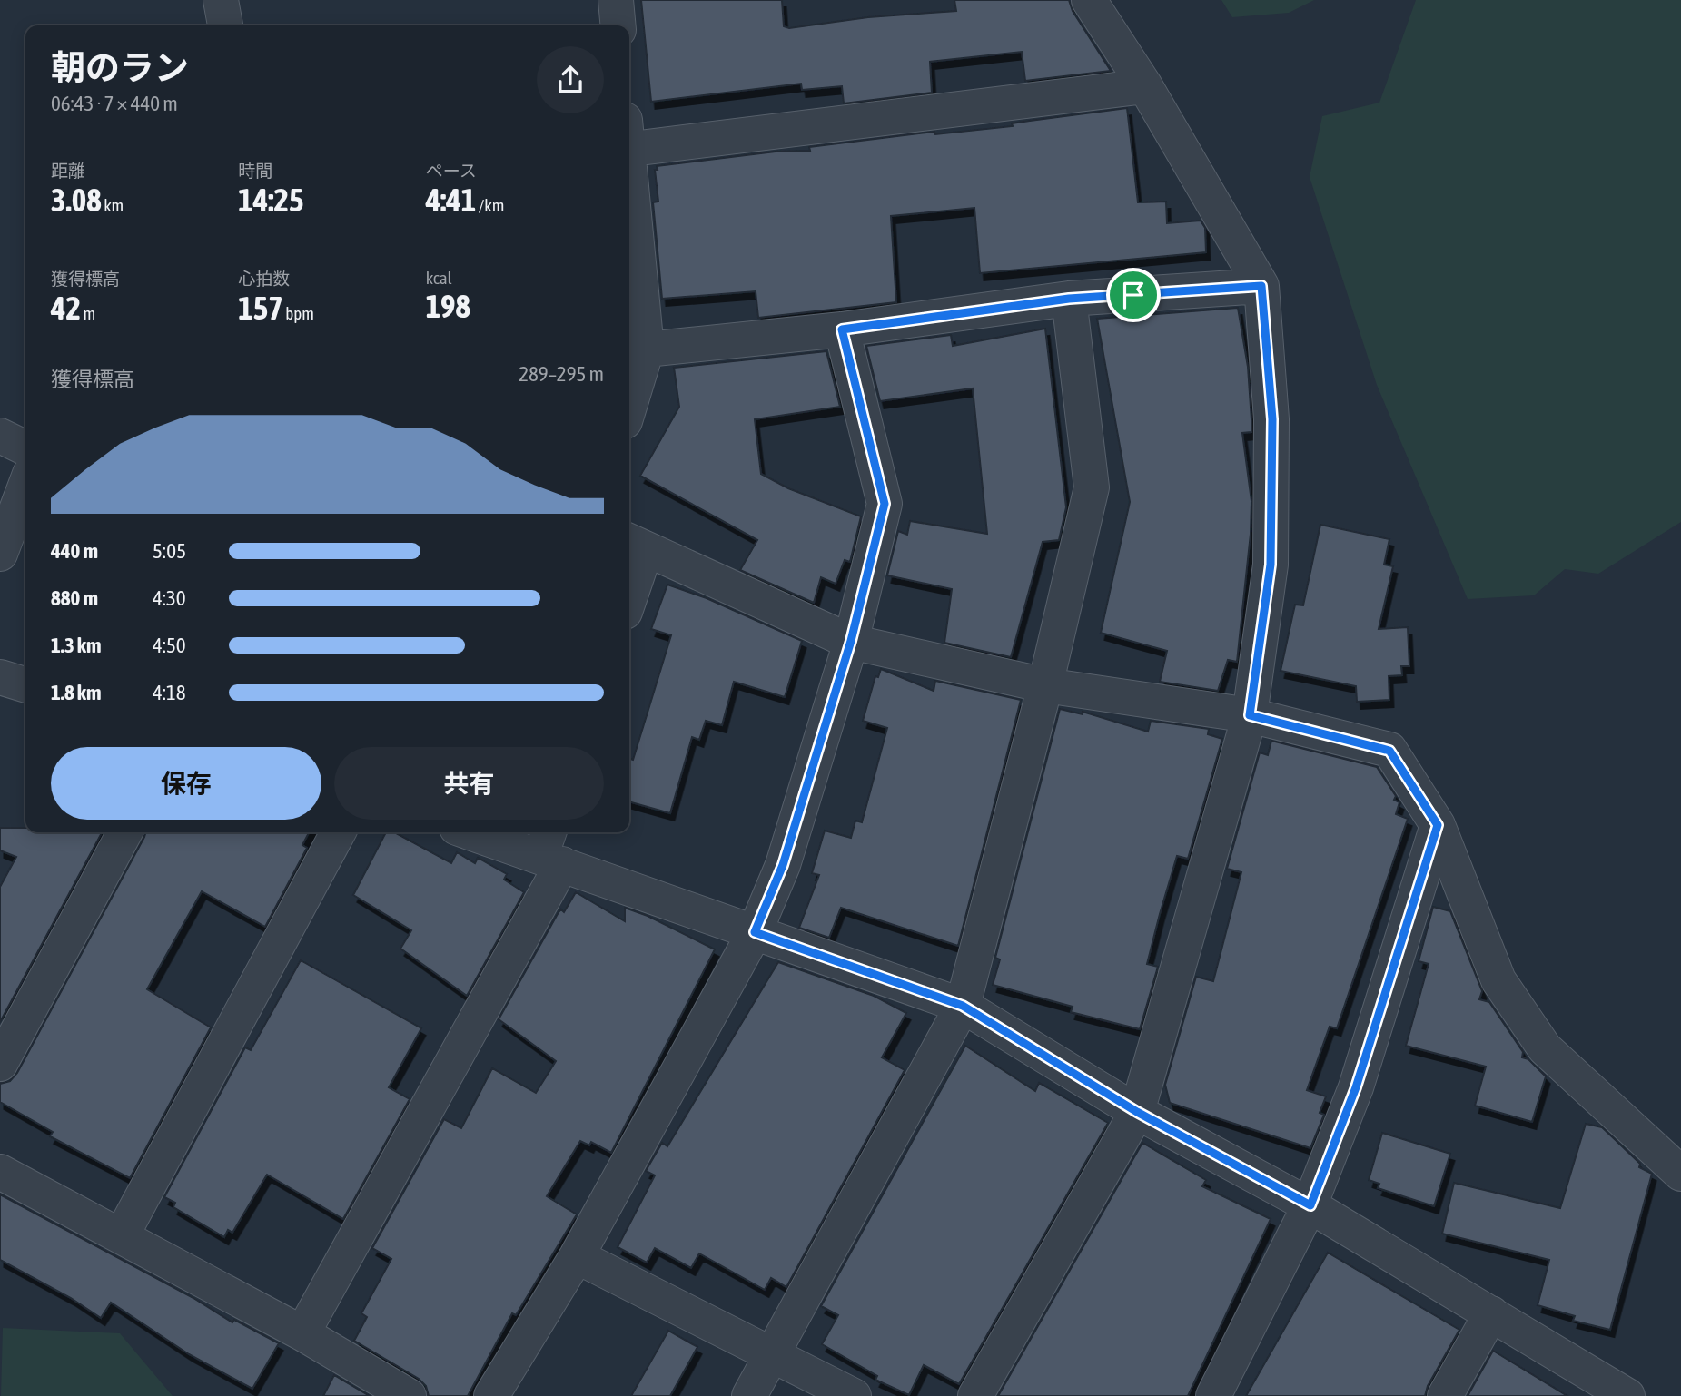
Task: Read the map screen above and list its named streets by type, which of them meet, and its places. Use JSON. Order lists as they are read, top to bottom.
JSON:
{
  "page": {
    "heading": ["朝のラン", "06:43 · 7 × 440 m"],
    "stats": [
      ["距離", "3.08 km"],
      ["時間", "14:25"],
      ["ペース", "4:41 /km"],
      ["獲得標高", "42 m"],
      ["心拍数", "157 bpm"],
      ["kcal", "198"]
    ],
    "chart": ["獲得標高", "289–295 m"],
    "list": [
      {
        "name": "440 m",
        "note": "5:05"
      },
      {
        "name": "880 m",
        "note": "4:30"
      },
      {
        "name": "1.3 km",
        "note": "4:50"
      },
      {
        "name": "1.8 km",
        "note": "4:18"
      }
    ],
    "buttons": ["保存", "共有"]
  }
}
